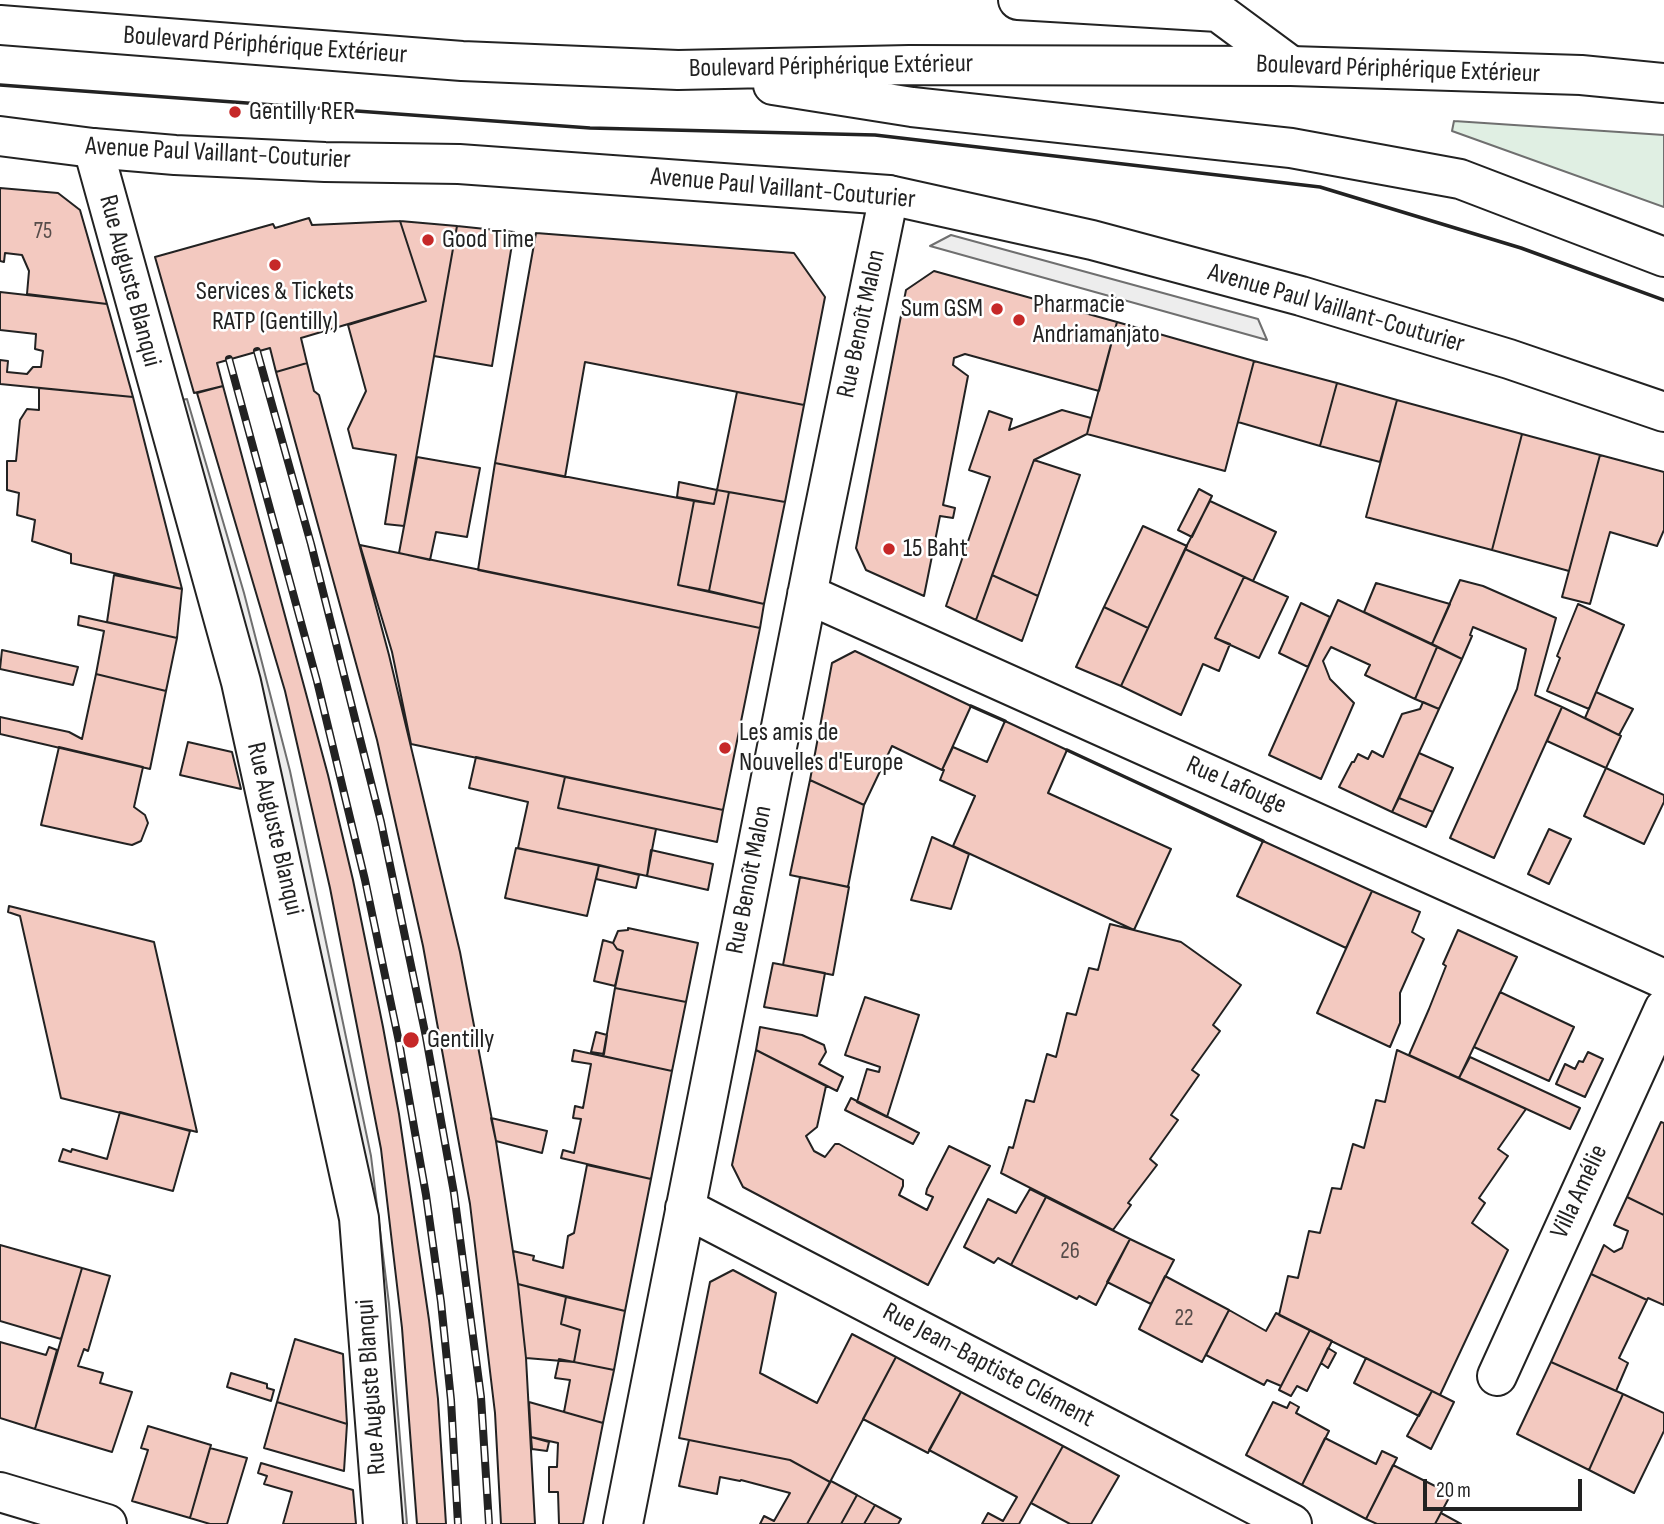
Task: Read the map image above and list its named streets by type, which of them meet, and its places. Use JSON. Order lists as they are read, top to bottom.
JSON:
{
  "streets": {
    "main road": [
      "Boulevard Périphérique Extérieur",
      "Avenue Paul Vaillant-Couturier",
      "Rue Auguste Blanqui",
      "Rue Benoît Malon",
      "Rue Lafouge",
      "Villa Amélie",
      "Rue Jean-Baptiste Clément"
    ]
  },
  "crossings": [
    ["Avenue Paul Vaillant-Couturier", "Rue Auguste Blanqui"],
    ["Avenue Paul Vaillant-Couturier", "Rue Benoît Malon"],
    ["Rue Benoît Malon", "Rue Lafouge"],
    ["Rue Benoît Malon", "Rue Jean-Baptiste Clément"]
  ],
  "places": [
    "Gentilly RER",
    "Good Time",
    "Services & Tickets RATP (Gentilly)",
    "Sum GSM",
    "Pharmacie Andriamanjato",
    "15 Baht",
    "Les amis de Nouvelles d'Europe",
    "Gentilly"
  ],
  "house_numbers": ["75", "26", "22"],
  "scale_bar": "20 m"
}
